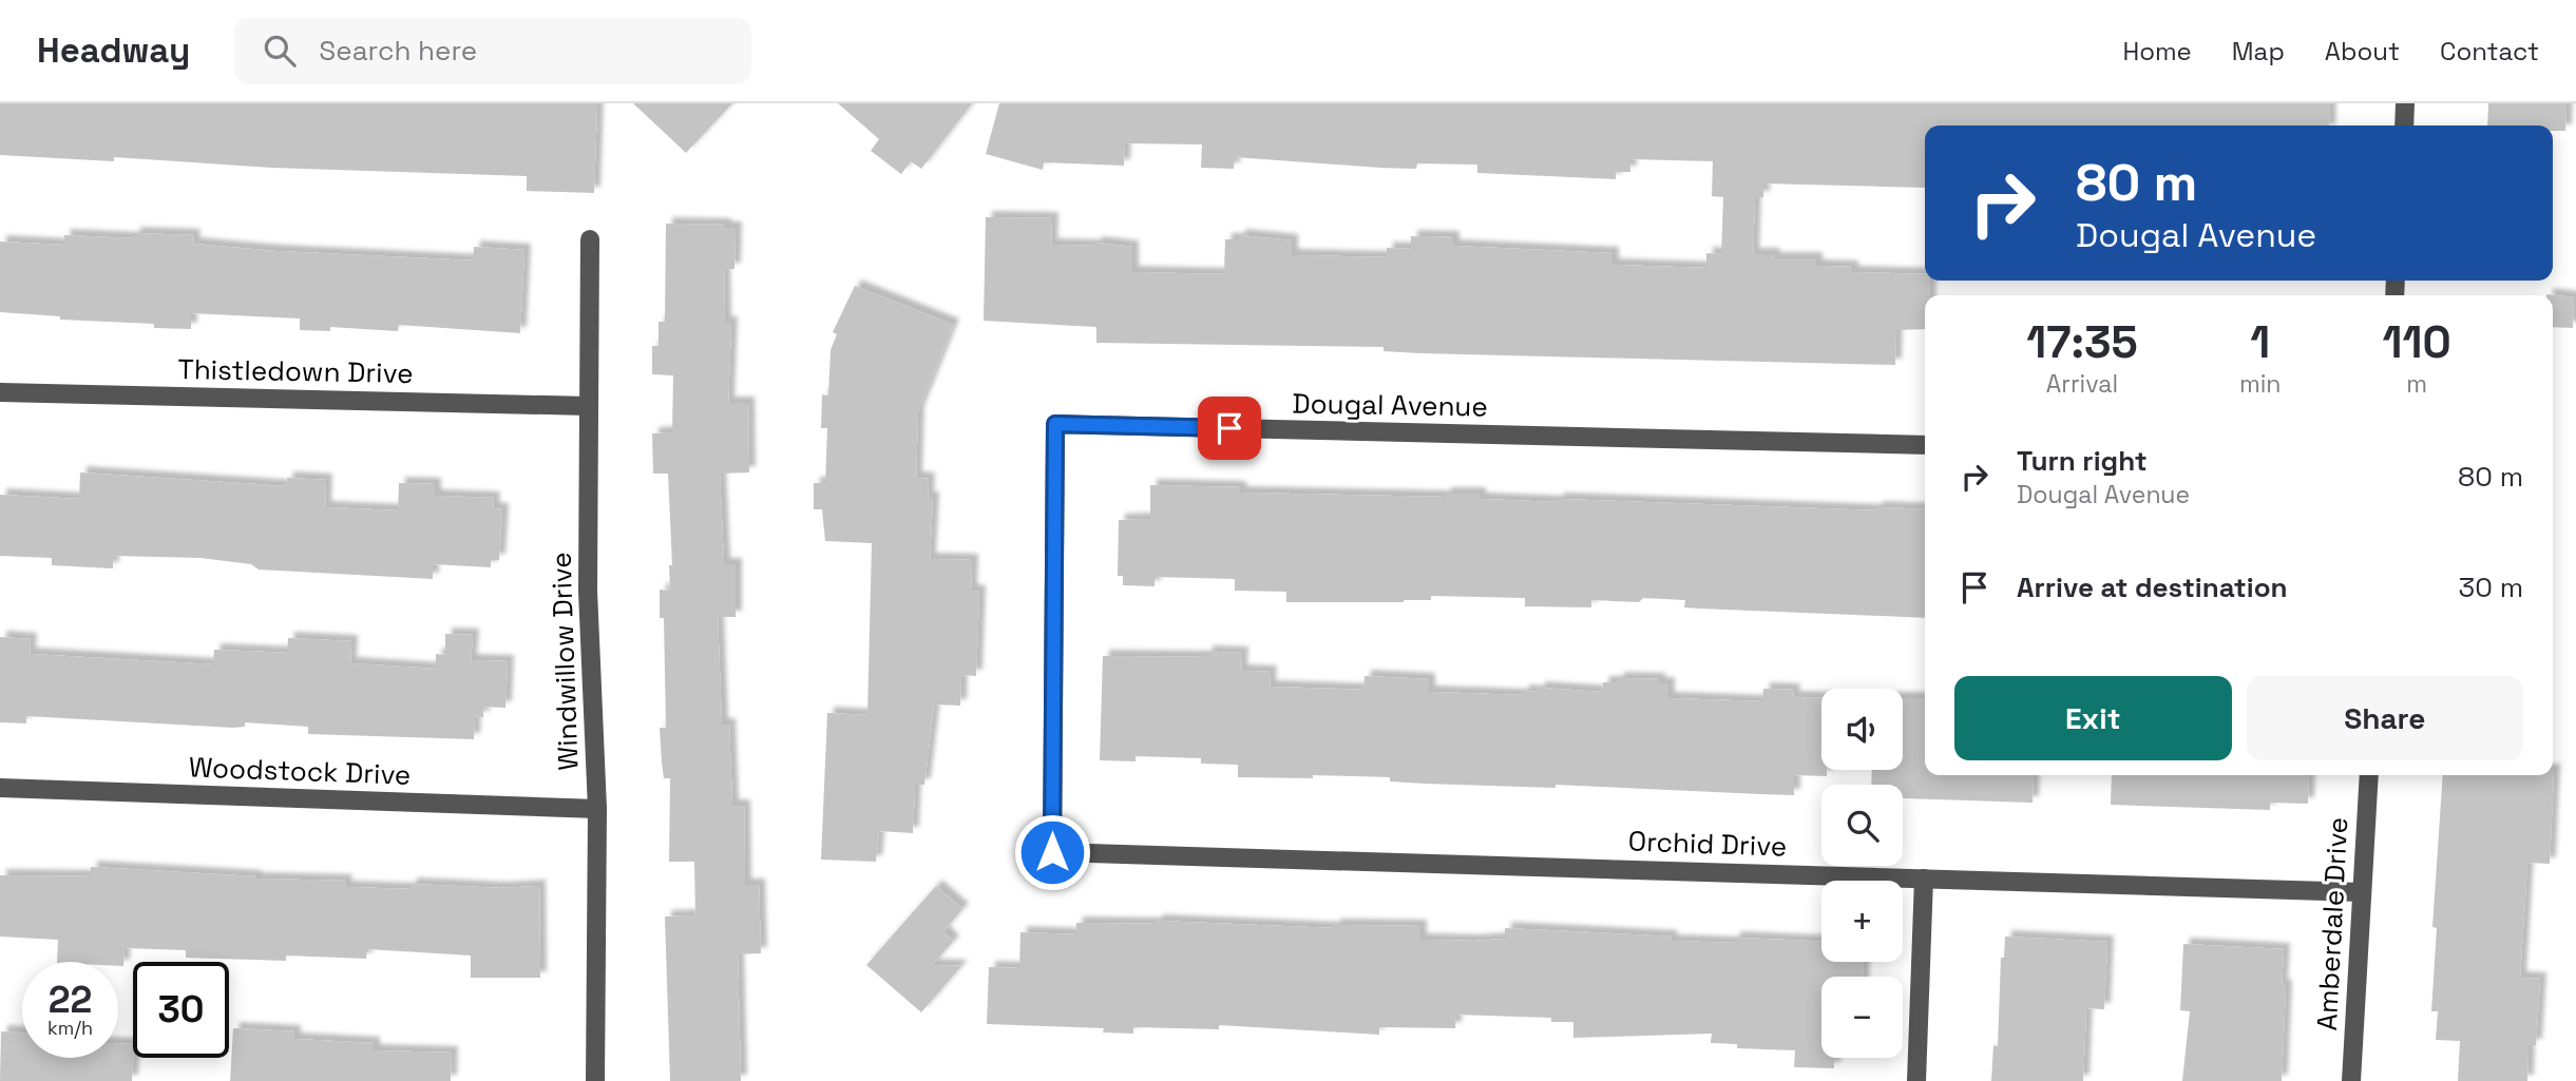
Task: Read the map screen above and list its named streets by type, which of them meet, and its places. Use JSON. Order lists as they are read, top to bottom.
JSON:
{
  "streets": {
    "street": [
      "Thistledown Drive",
      "Dougal Avenue",
      "Windwillow Drive",
      "Woodstock Drive",
      "Orchid Drive",
      "Amberdale Drive"
    ]
  },
  "crossings": [
    ["Thistledown Drive", "Windwillow Drive"],
    ["Dougal Avenue", "Orchid Drive"],
    ["Windwillow Drive", "Woodstock Drive"],
    ["Orchid Drive", "Amberdale Drive"]
  ],
  "page": {
    "header": "Headway",
    "search": "Search here",
    "nav": [
      "Home",
      "Map",
      "About",
      "Contact"
    ],
    "turn": ["80 m", "Dougal Avenue"],
    "eta": [
      "17:35",
      "Arrival",
      "1",
      "min",
      "110",
      "m"
    ],
    "list": [
      {
        "name": "Turn right",
        "note": "Dougal Avenue",
        "value": "80 m"
      },
      {
        "name": "Arrive at destination",
        "value": "30 m"
      }
    ],
    "buttons": ["Exit", "Share"],
    "map_buttons": ["+", "−"],
    "speed": "22 km/h",
    "limit": "30"
  }
}
